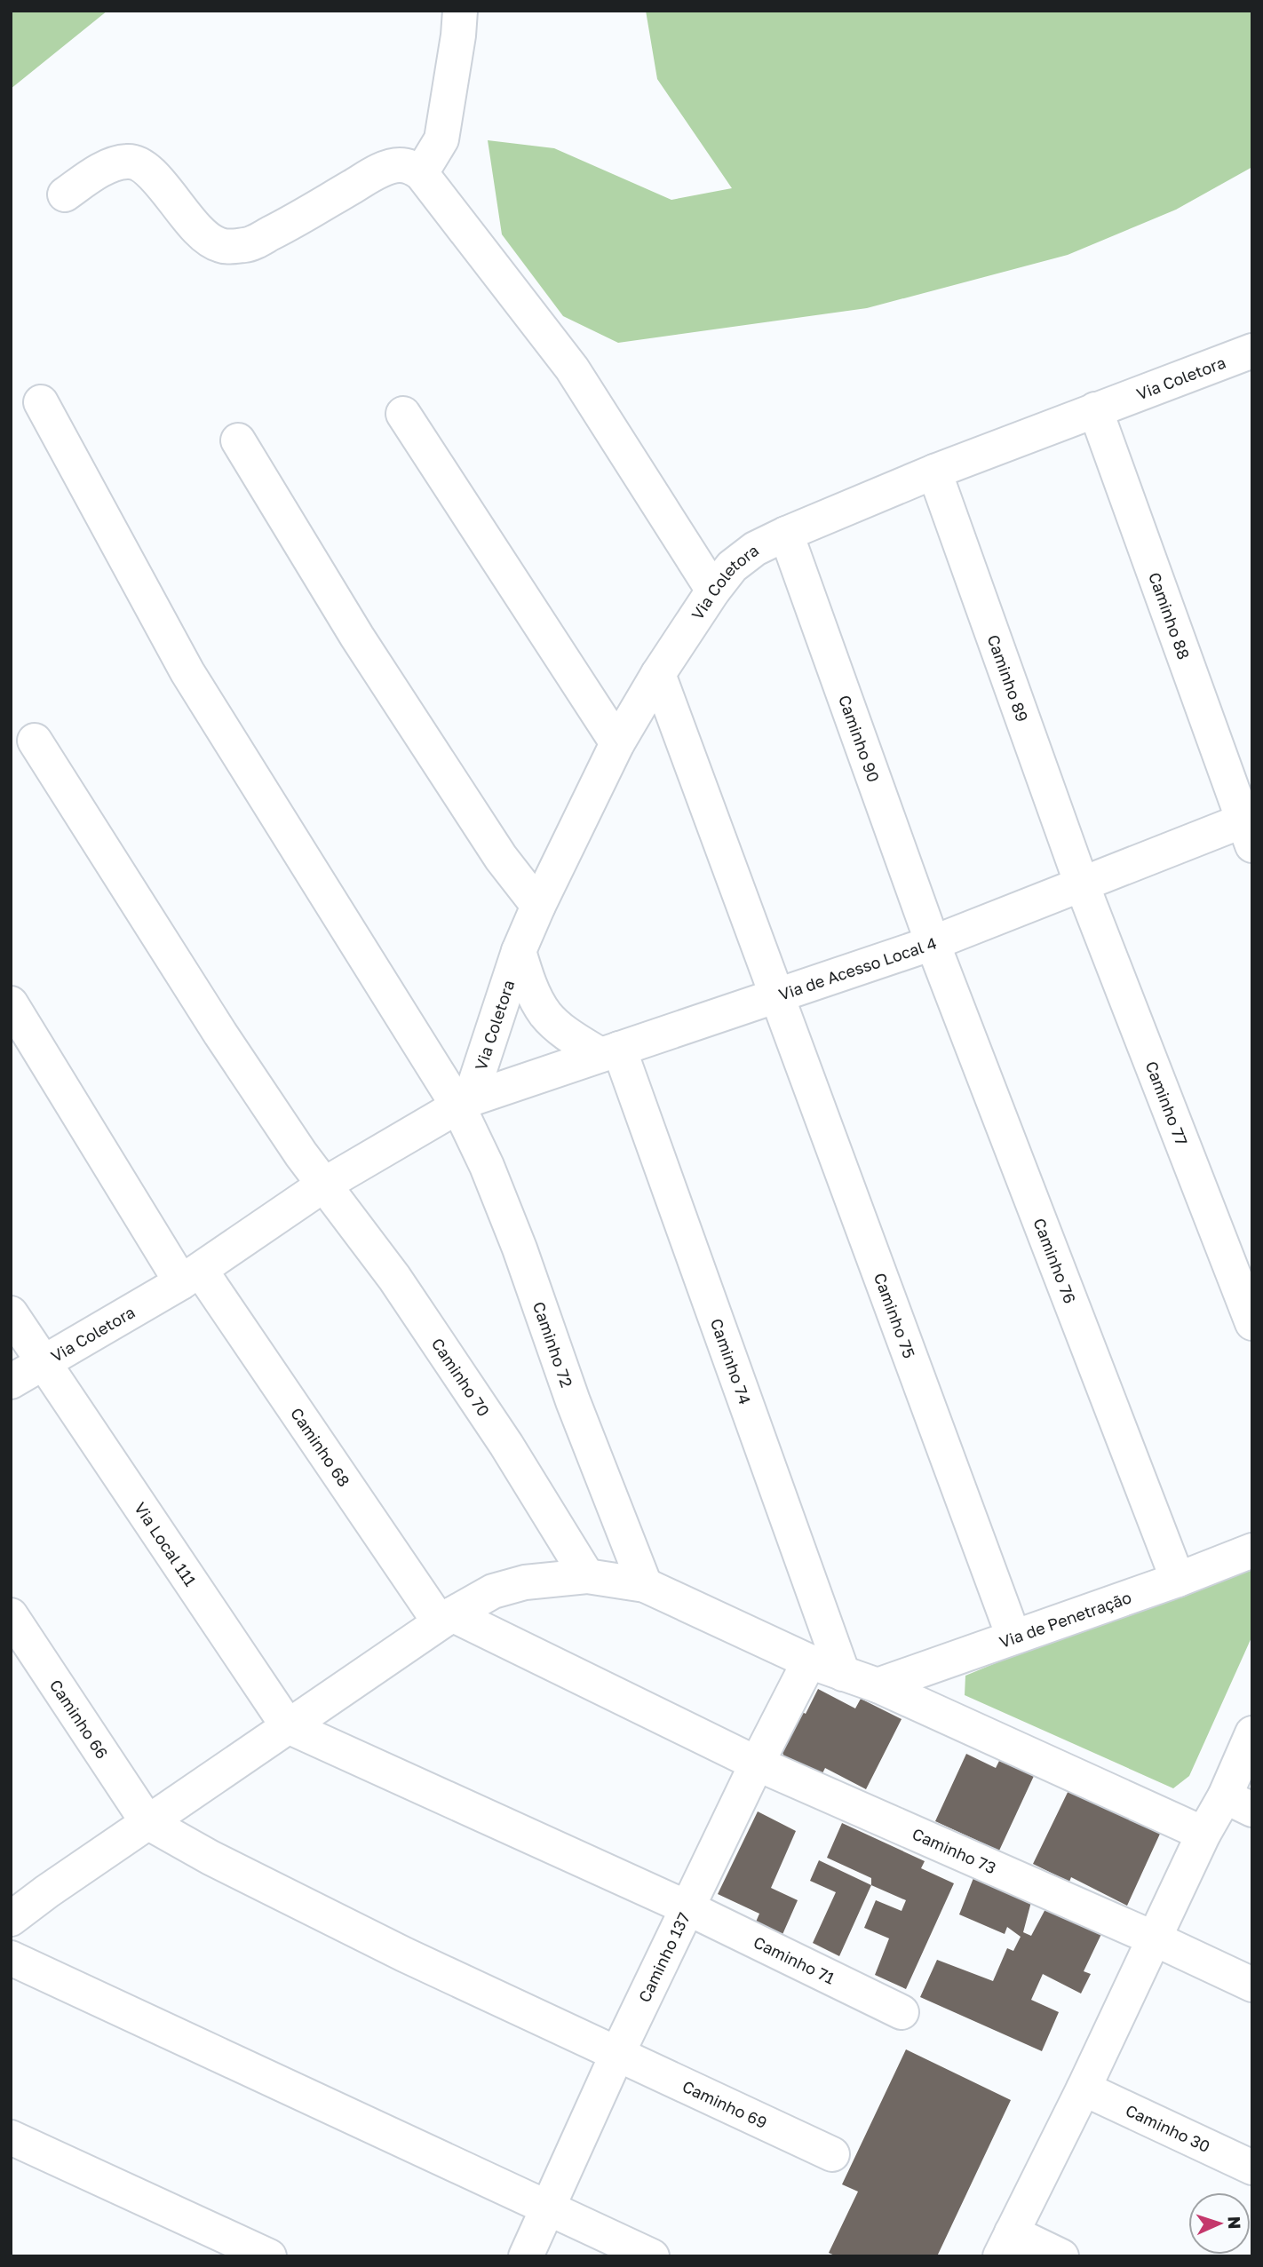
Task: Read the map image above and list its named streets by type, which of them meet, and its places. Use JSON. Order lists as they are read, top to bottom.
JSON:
{
  "streets": {
    "street": [
      "Via Coletora",
      "Caminho 88",
      "Caminho 89",
      "Caminho 90",
      "Via de Acesso Local 4",
      "Caminho 77",
      "Caminho 76",
      "Caminho 75",
      "Caminho 72",
      "Caminho 74",
      "Caminho 70",
      "Caminho 68",
      "Via Local 111",
      "Via de Penetração",
      "Caminho 66",
      "Caminho 73",
      "Caminho 137",
      "Caminho 71",
      "Caminho 69",
      "Caminho 30"
    ]
  },
  "crossings": [
    ["Via Coletora", "Caminho 88"],
    ["Via Coletora", "Caminho 89"],
    ["Via Coletora", "Caminho 90"],
    ["Via Coletora", "Via de Acesso Local 4"],
    ["Via Coletora", "Caminho 75"],
    ["Via Coletora", "Caminho 72"],
    ["Via Coletora", "Caminho 70"],
    ["Via Coletora", "Caminho 68"],
    ["Via Coletora", "Via Local 111"],
    ["Caminho 88", "Via de Acesso Local 4"],
    ["Caminho 89", "Via de Acesso Local 4"],
    ["Caminho 89", "Caminho 77"],
    ["Caminho 90", "Via de Acesso Local 4"],
    ["Caminho 90", "Caminho 76"],
    ["Via de Acesso Local 4", "Caminho 77"],
    ["Via de Acesso Local 4", "Caminho 76"],
    ["Via de Acesso Local 4", "Caminho 75"],
    ["Via de Acesso Local 4", "Caminho 72"],
    ["Via de Acesso Local 4", "Caminho 74"],
    ["Caminho 76", "Via de Penetração"],
    ["Caminho 75", "Via de Penetração"],
    ["Caminho 68", "Caminho 73"],
    ["Via Local 111", "Caminho 71"],
    ["Caminho 66", "Caminho 69"],
    ["Caminho 73", "Caminho 137"],
    ["Caminho 137", "Caminho 71"],
    ["Caminho 137", "Caminho 69"]
  ],
  "north": "right"
}
